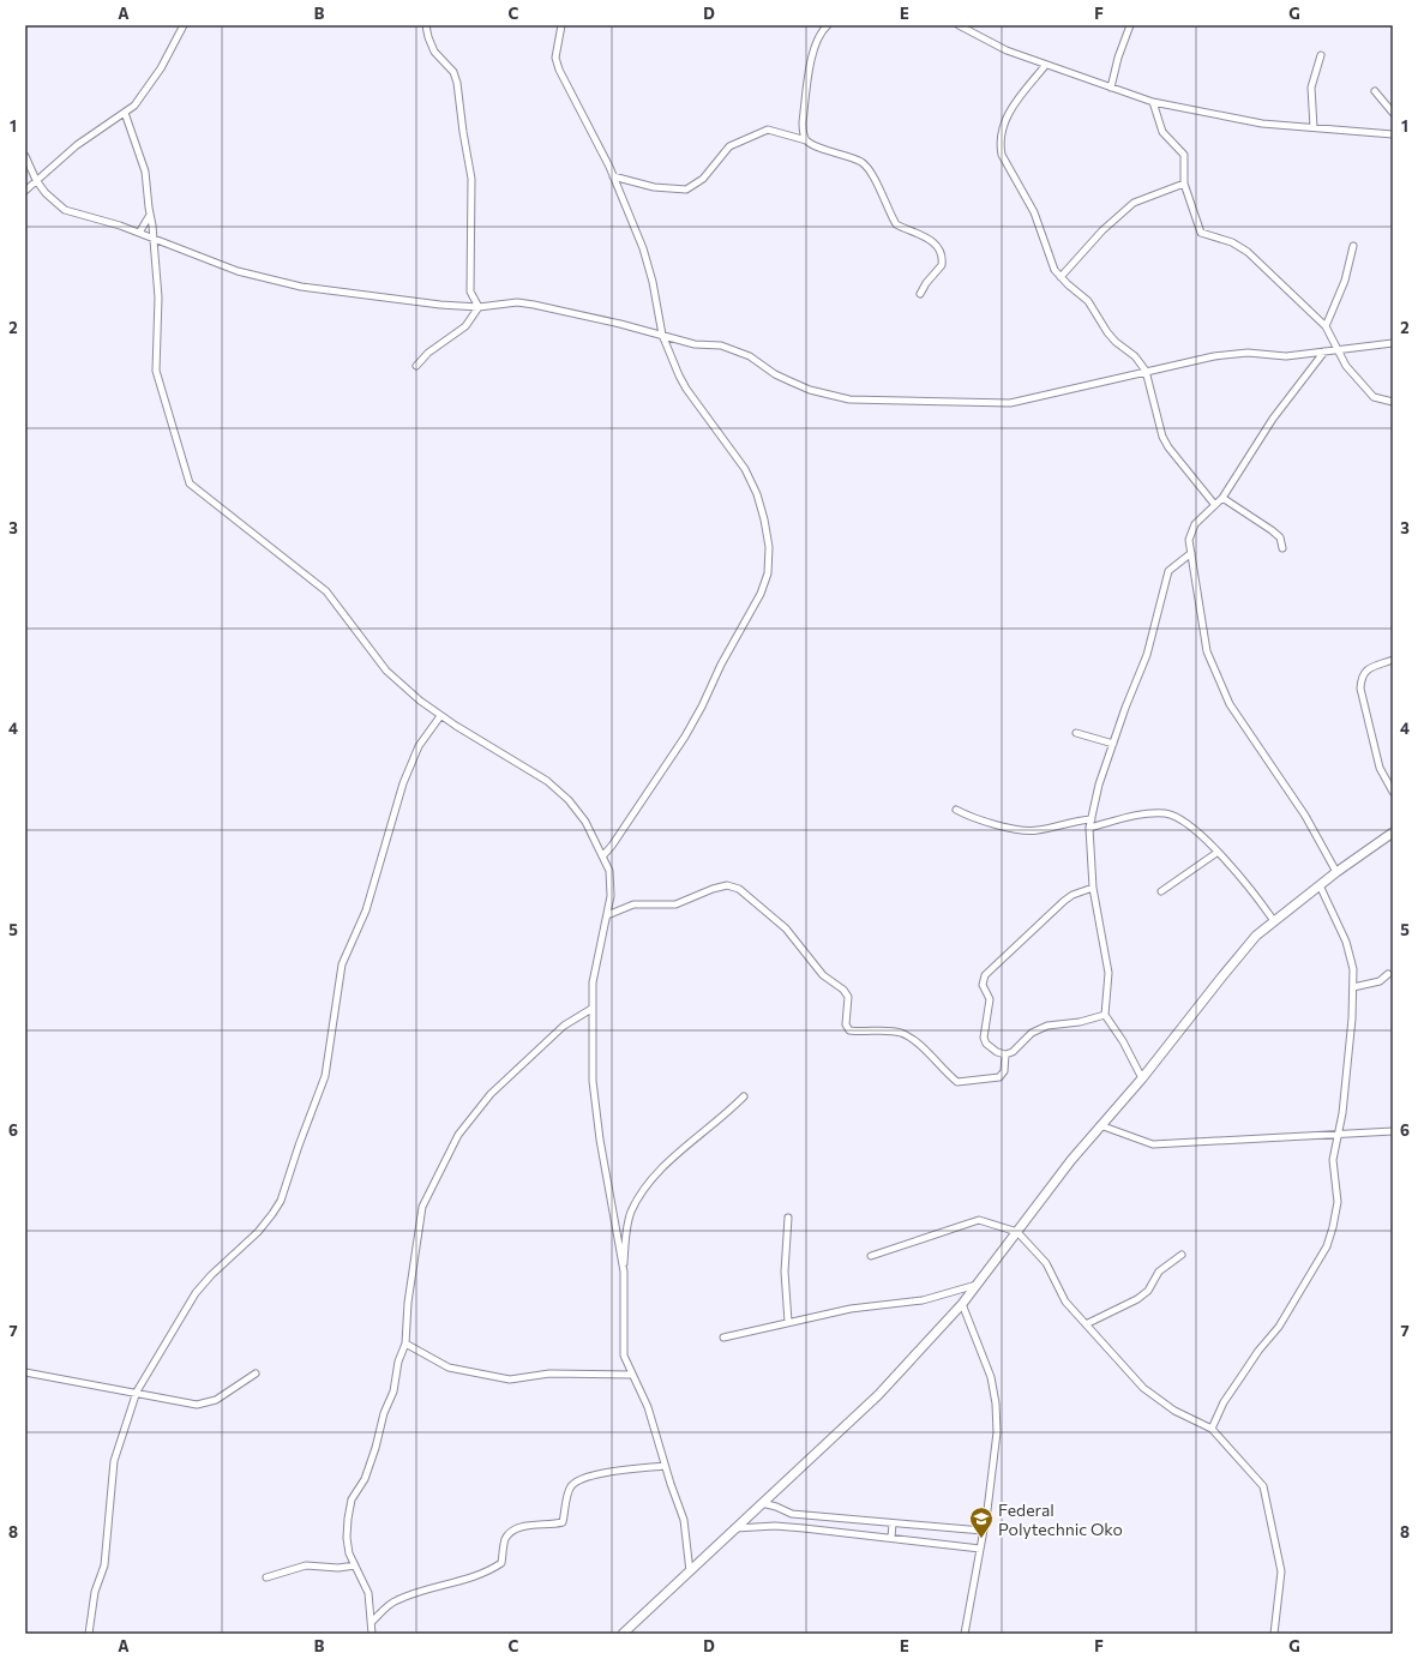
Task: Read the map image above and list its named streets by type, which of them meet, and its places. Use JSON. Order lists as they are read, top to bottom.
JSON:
{
  "places": {
    "school or university": ["Federal Polytechnic Oko"]
  },
  "grid": {
    "columns": [
      "A",
      "B",
      "C",
      "D",
      "E",
      "F",
      "G"
    ],
    "rows": [
      "1",
      "2",
      "3",
      "4",
      "5",
      "6",
      "7",
      "8"
    ]
  }
}
